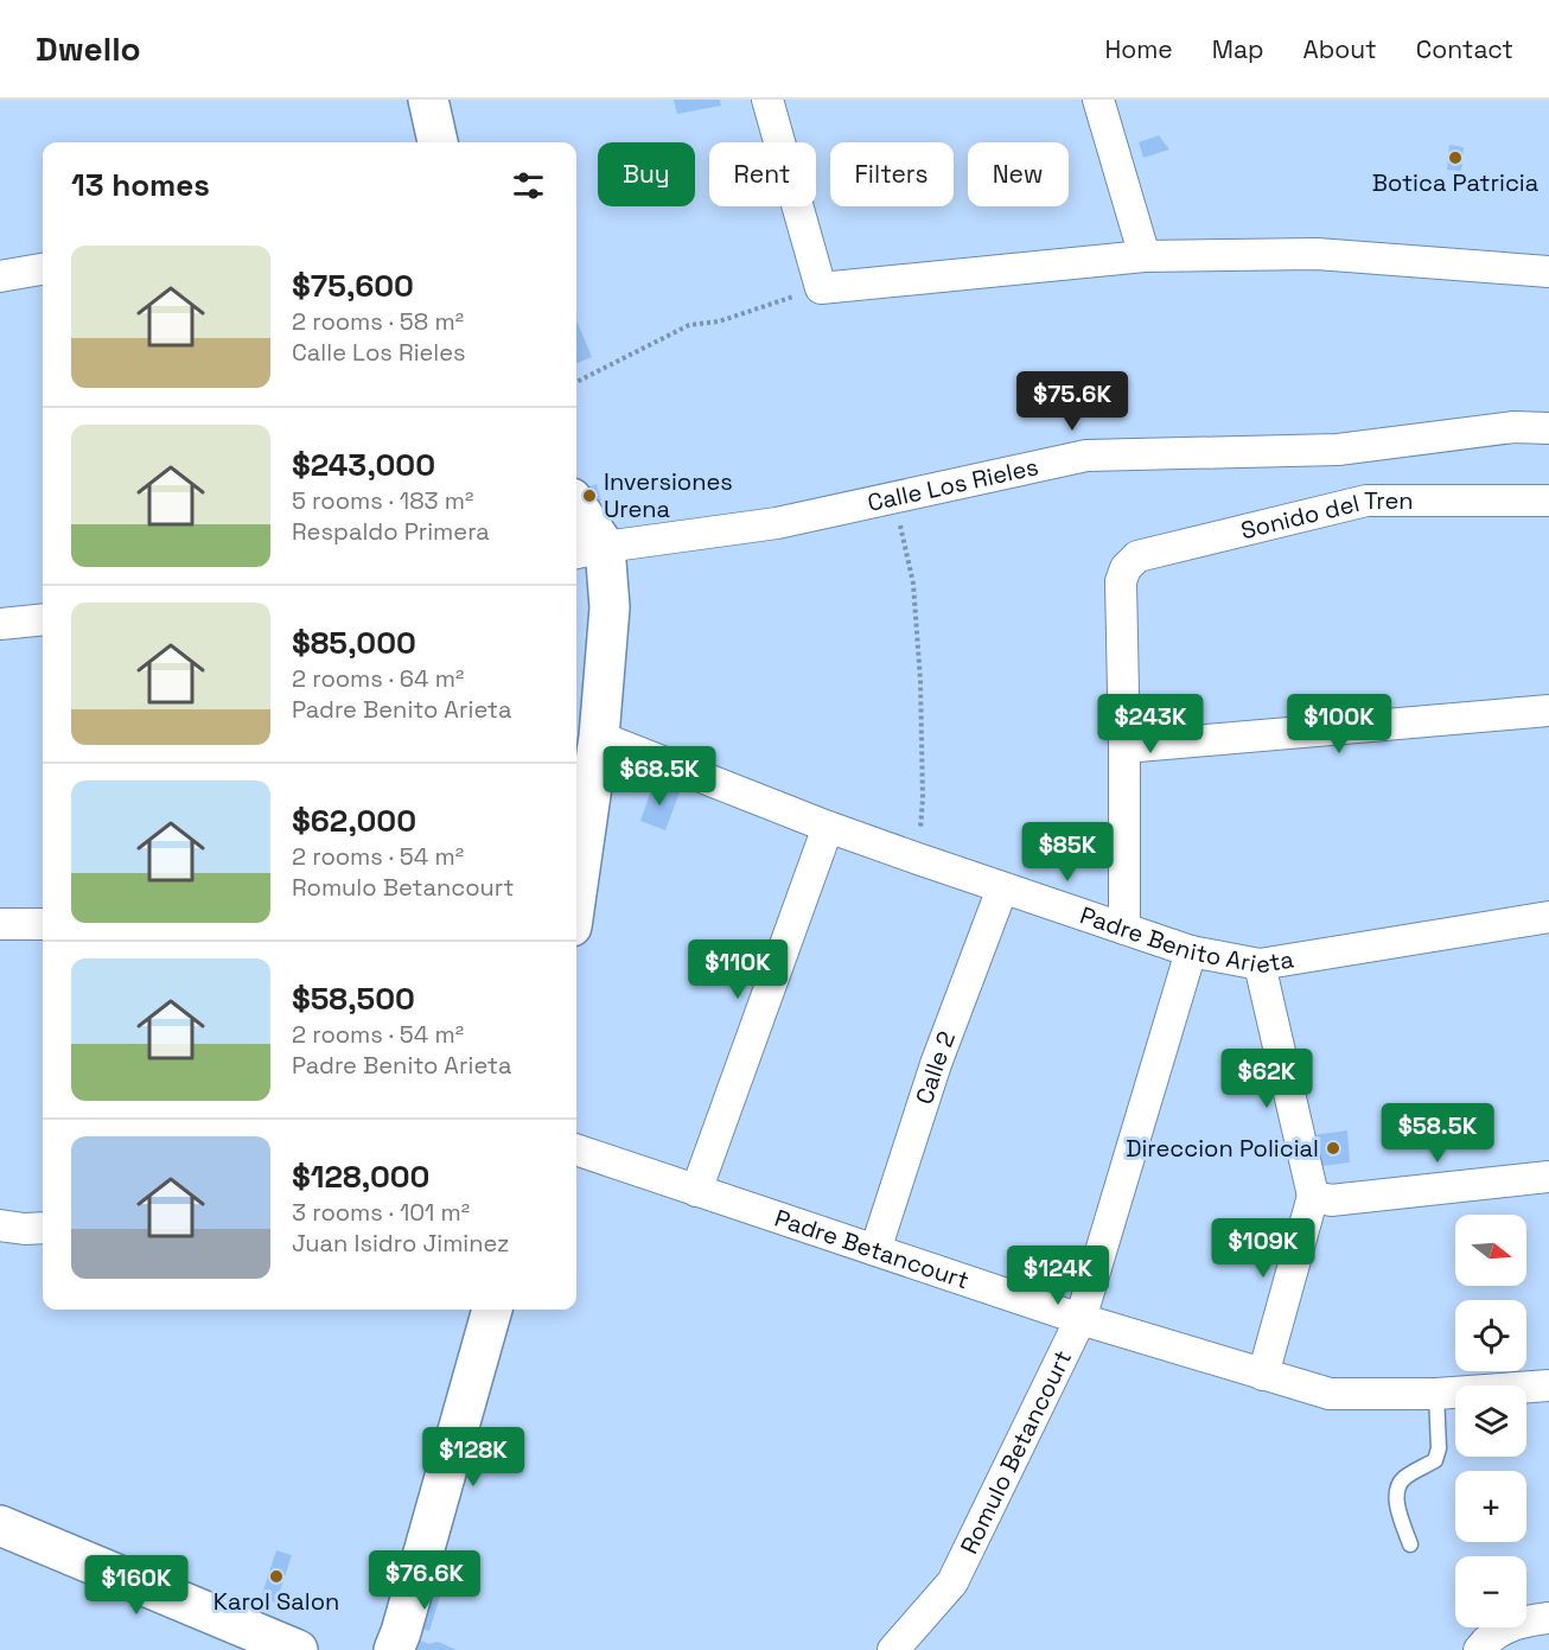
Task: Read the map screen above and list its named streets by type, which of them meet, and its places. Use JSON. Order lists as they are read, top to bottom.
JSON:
{
  "streets": {
    "street": [
      "Calle Los Rieles",
      "Sonido del Tren",
      "Padre Benito Arieta",
      "Calle 2",
      "Padre Betancourt",
      "Romulo Betancourt"
    ]
  },
  "crossings": [
    ["Padre Benito Arieta", "Calle 2"],
    ["Padre Benito Arieta", "Romulo Betancourt"],
    ["Calle 2", "Padre Betancourt"],
    ["Padre Betancourt", "Romulo Betancourt"]
  ],
  "places": [
    "Botica Patricia",
    "Inversiones Urena",
    "Direccion Policial",
    "Karol Salon"
  ],
  "north": "right",
  "page": {
    "header": "Dwello",
    "nav": [
      "Home",
      "Map",
      "About",
      "Contact"
    ],
    "chip": [
      "Buy",
      "Rent",
      "Filters",
      "New"
    ],
    "heading": "13 homes",
    "list": [
      {
        "name": "$75,600",
        "note": "2 rooms · 58 m² · Calle Los Rieles"
      },
      {
        "name": "$243,000",
        "note": "5 rooms · 183 m² · Respaldo Primera"
      },
      {
        "name": "$85,000",
        "note": "2 rooms · 64 m² · Padre Benito Arieta"
      },
      {
        "name": "$62,000",
        "note": "2 rooms · 54 m² · Romulo Betancourt"
      },
      {
        "name": "$58,500",
        "note": "2 rooms · 54 m² · Padre Benito Arieta"
      },
      {
        "name": "$128,000",
        "note": "3 rooms · 101 m² · Juan Isidro Jiminez"
      }
    ],
    "price": [
      "$75.6K",
      "$243K",
      "$100K",
      "$68.5K",
      "$85K",
      "$110K",
      "$62K",
      "$58.5K",
      "$109K",
      "$124K",
      "$128K",
      "$76.6K",
      "$160K"
    ],
    "map_buttons": ["+", "−"]
  }
}
